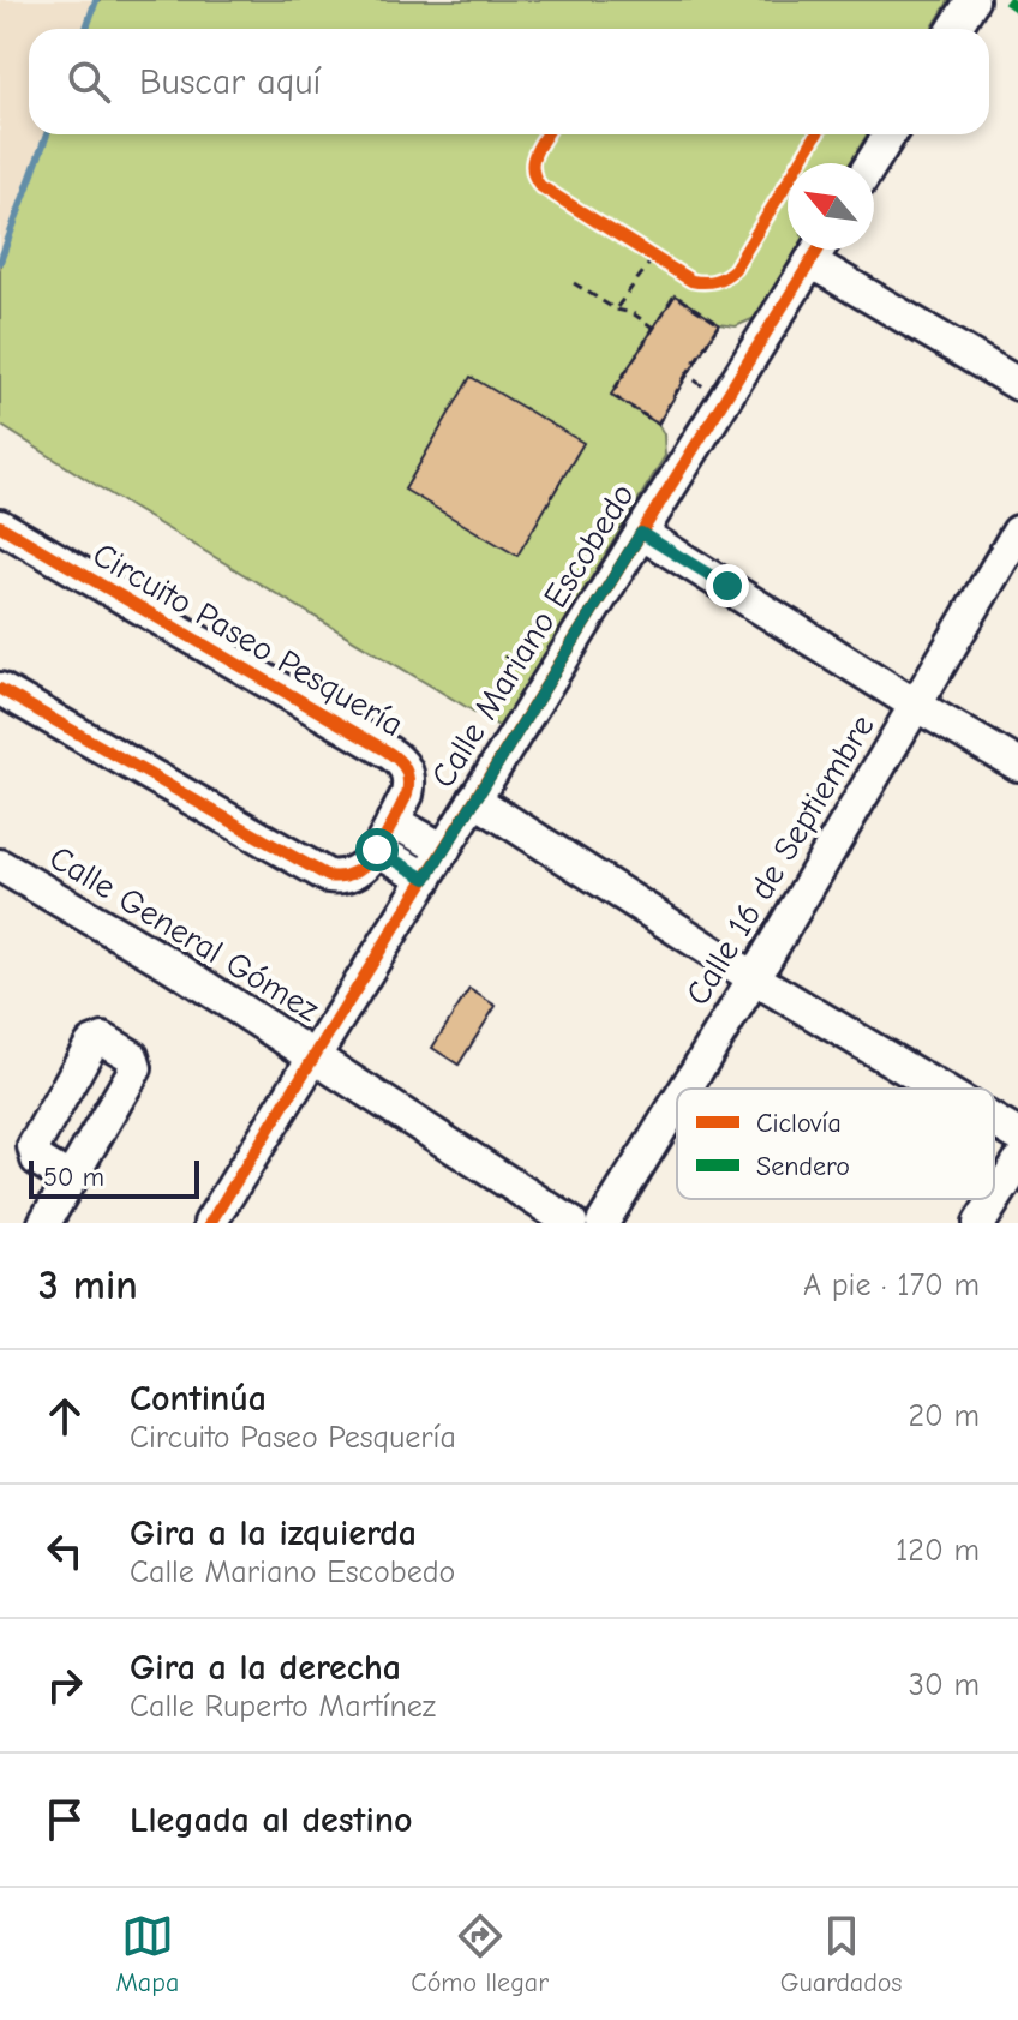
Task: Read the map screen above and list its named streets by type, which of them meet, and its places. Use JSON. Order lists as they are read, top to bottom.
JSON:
{
  "streets": {
    "street": [
      "Calle Mariano Escobedo",
      "Circuito Paseo Pesquería",
      "Calle 16 de Septiembre",
      "Calle General Gómez"
    ]
  },
  "crossings": [
    ["Calle Mariano Escobedo", "Calle General Gómez"]
  ],
  "legend": ["Ciclovía", "Sendero"],
  "scale_bar": "50 m",
  "north": "top left",
  "page": {
    "search": "Buscar aquí",
    "scale": "50 m",
    "heading": ["3 min", "A pie · 170 m"],
    "list": [
      ["Continúa", "Circuito Paseo Pesquería", "20 m"],
      ["Gira a la izquierda", "Calle Mariano Escobedo", "120 m"],
      ["Gira a la derecha", "Calle Ruperto Martínez", "30 m"],
      "Llegada al destino"
    ],
    "nav": ["Mapa", "Cómo llegar", "Guardados"]
  }
}
